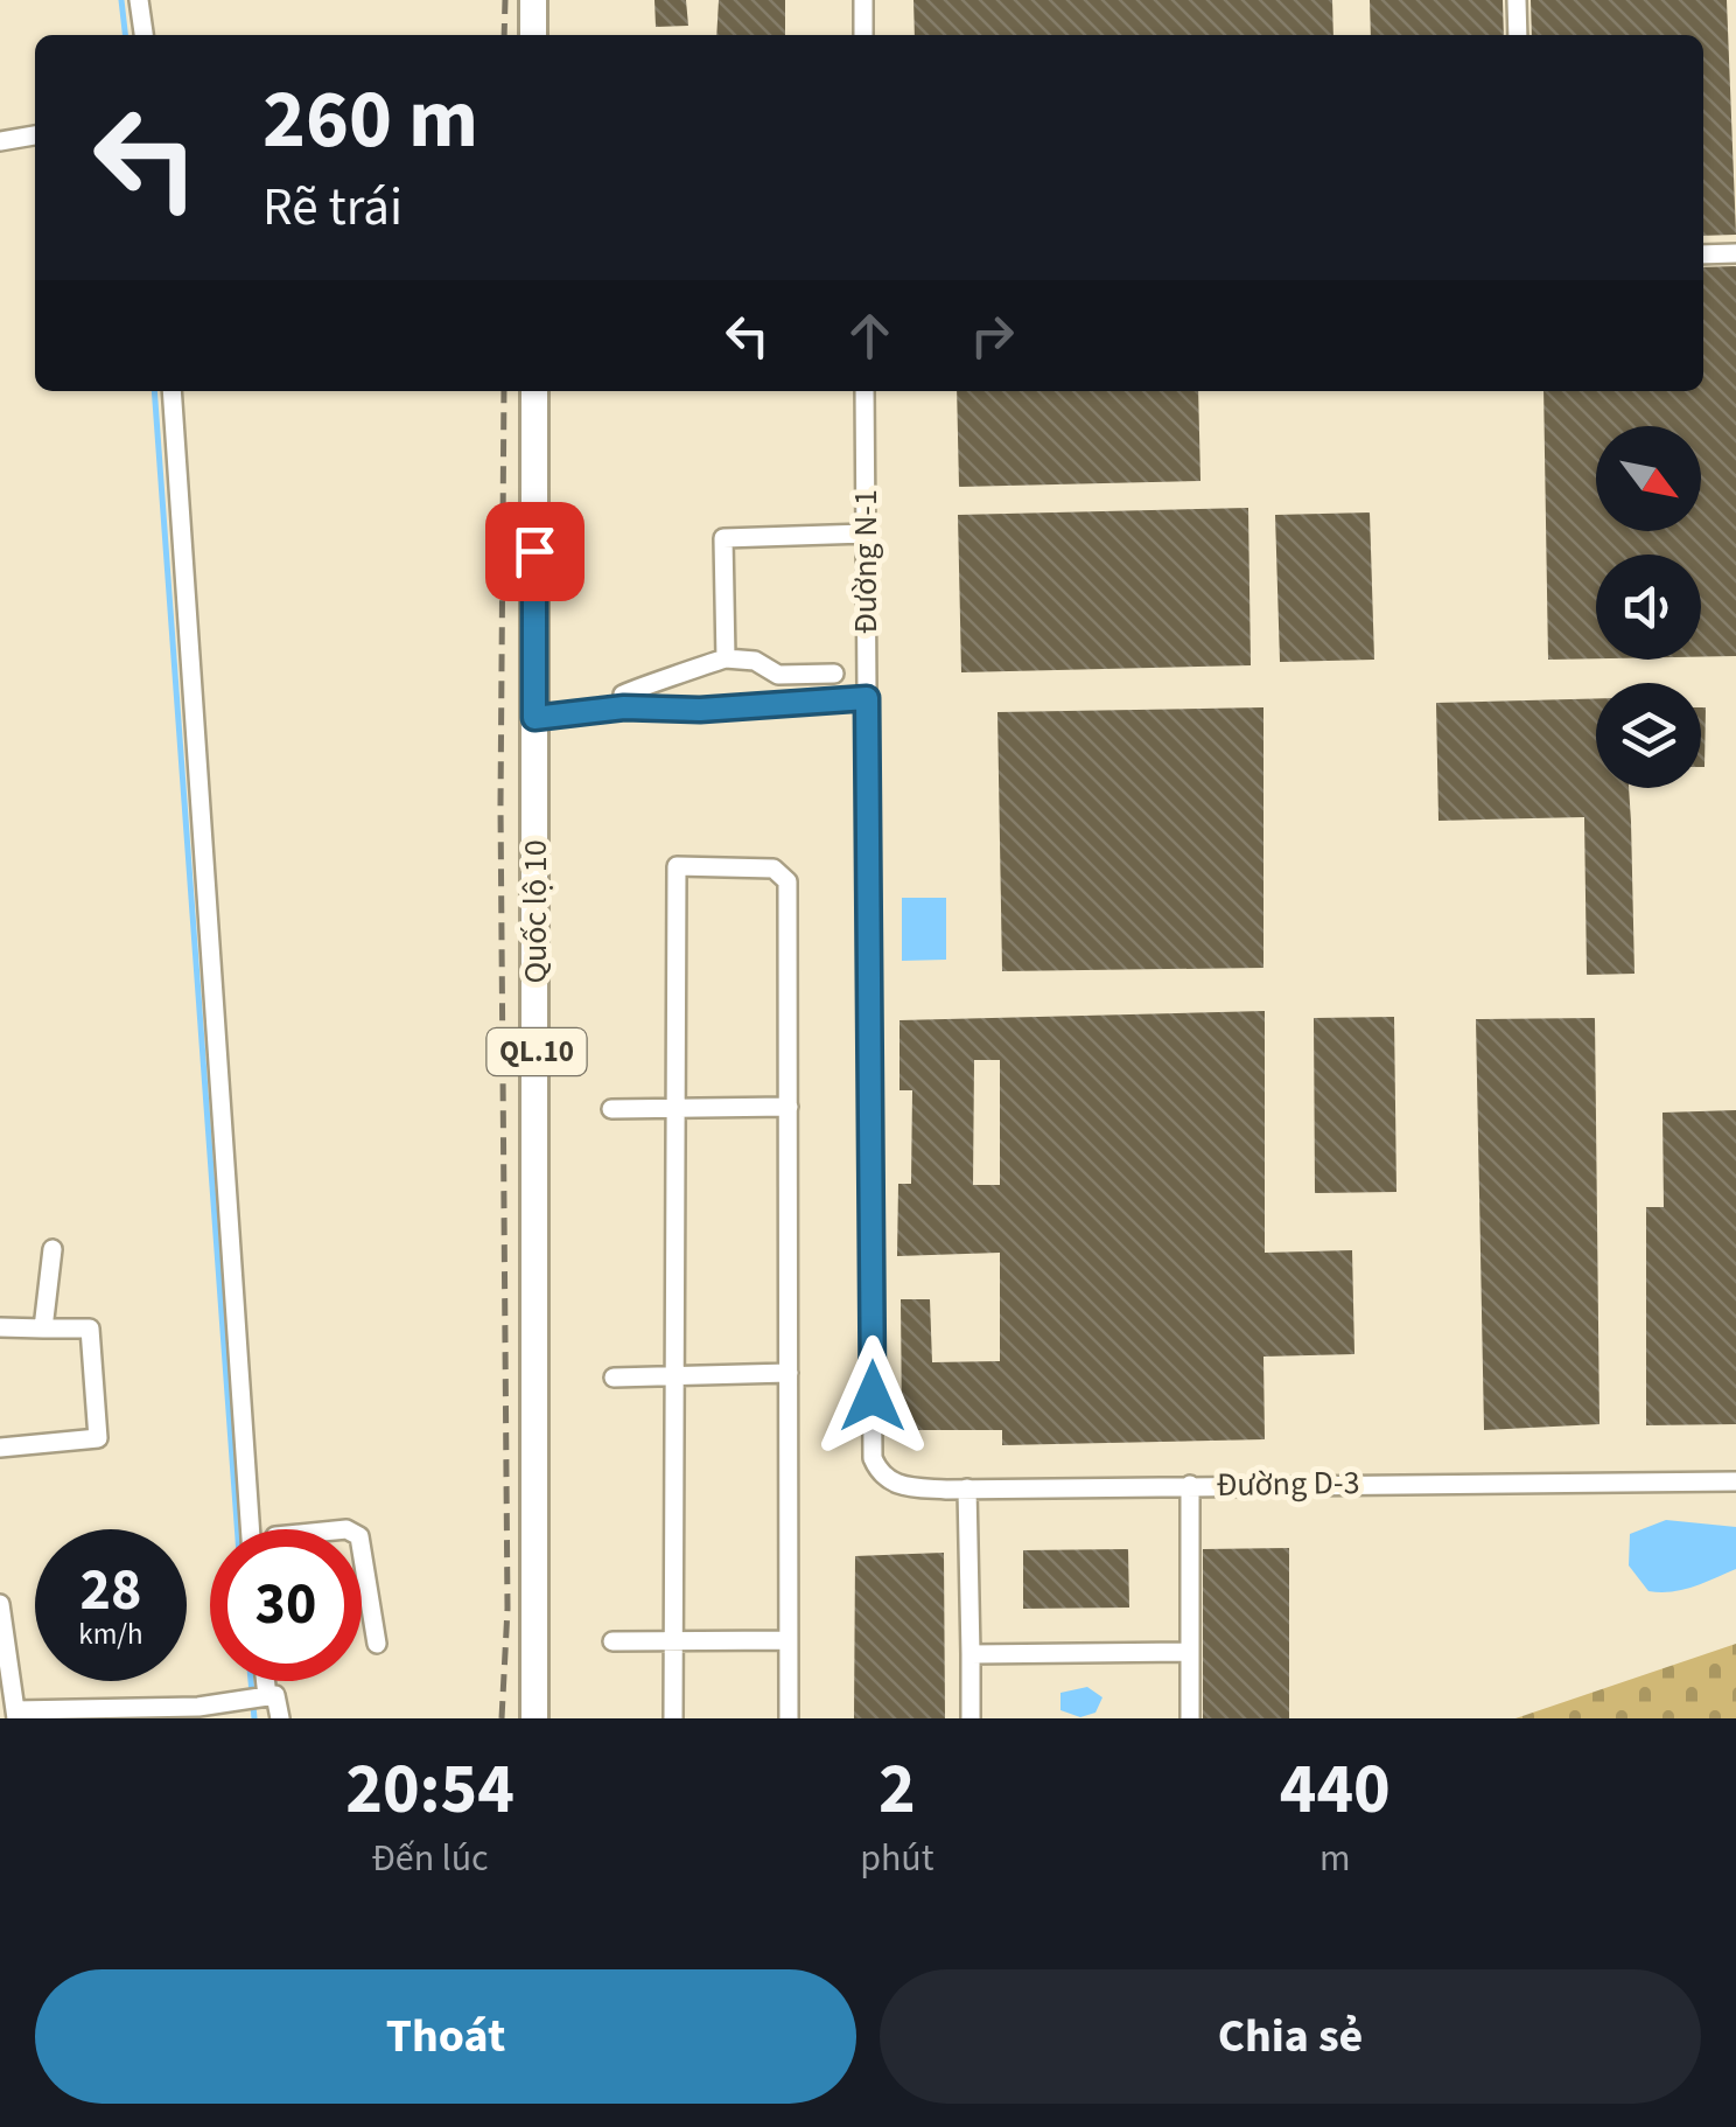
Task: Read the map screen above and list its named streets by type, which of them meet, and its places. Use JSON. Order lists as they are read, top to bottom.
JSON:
{
  "streets": {
    "highway": ["Quốc lộ 10", "QL.10"],
    "street": ["Đường N-1", "Đường D-3"]
  },
  "crossings": [
    ["Đường N-1", "Đường D-3"]
  ],
  "north": "bottom right",
  "page": {
    "turn": ["260 m", "Rẽ trái"],
    "speed": "28 km/h",
    "limit": "30",
    "eta": [
      "20:54",
      "Đến lúc",
      "2",
      "phút",
      "440",
      "m"
    ],
    "buttons": ["Thoát", "Chia sẻ"]
  }
}
